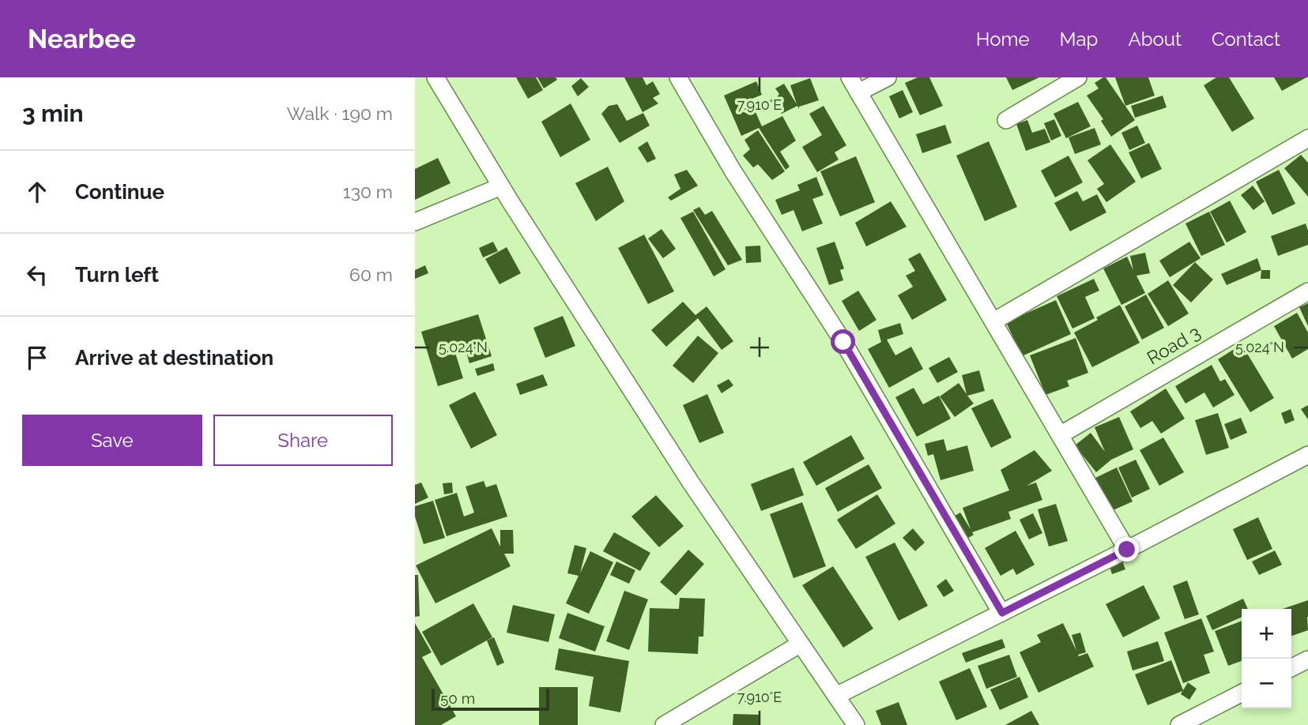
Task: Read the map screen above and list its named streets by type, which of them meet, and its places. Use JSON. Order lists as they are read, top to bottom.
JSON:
{
  "streets": {
    "street": ["Road 3"]
  },
  "scale_bar": "50 m",
  "page": {
    "header": "Nearbee",
    "nav": [
      "Home",
      "Map",
      "About",
      "Contact"
    ],
    "heading": ["3 min", "Walk · 190 m"],
    "list": [
      ["Continue", "130 m"],
      ["Turn left", "60 m"],
      "Arrive at destination"
    ],
    "buttons": ["Save", "Share"],
    "map_buttons": ["+", "−"],
    "scale": "50 m"
  },
  "coordinates": ["7.910°E", "5.024°N"]
}
